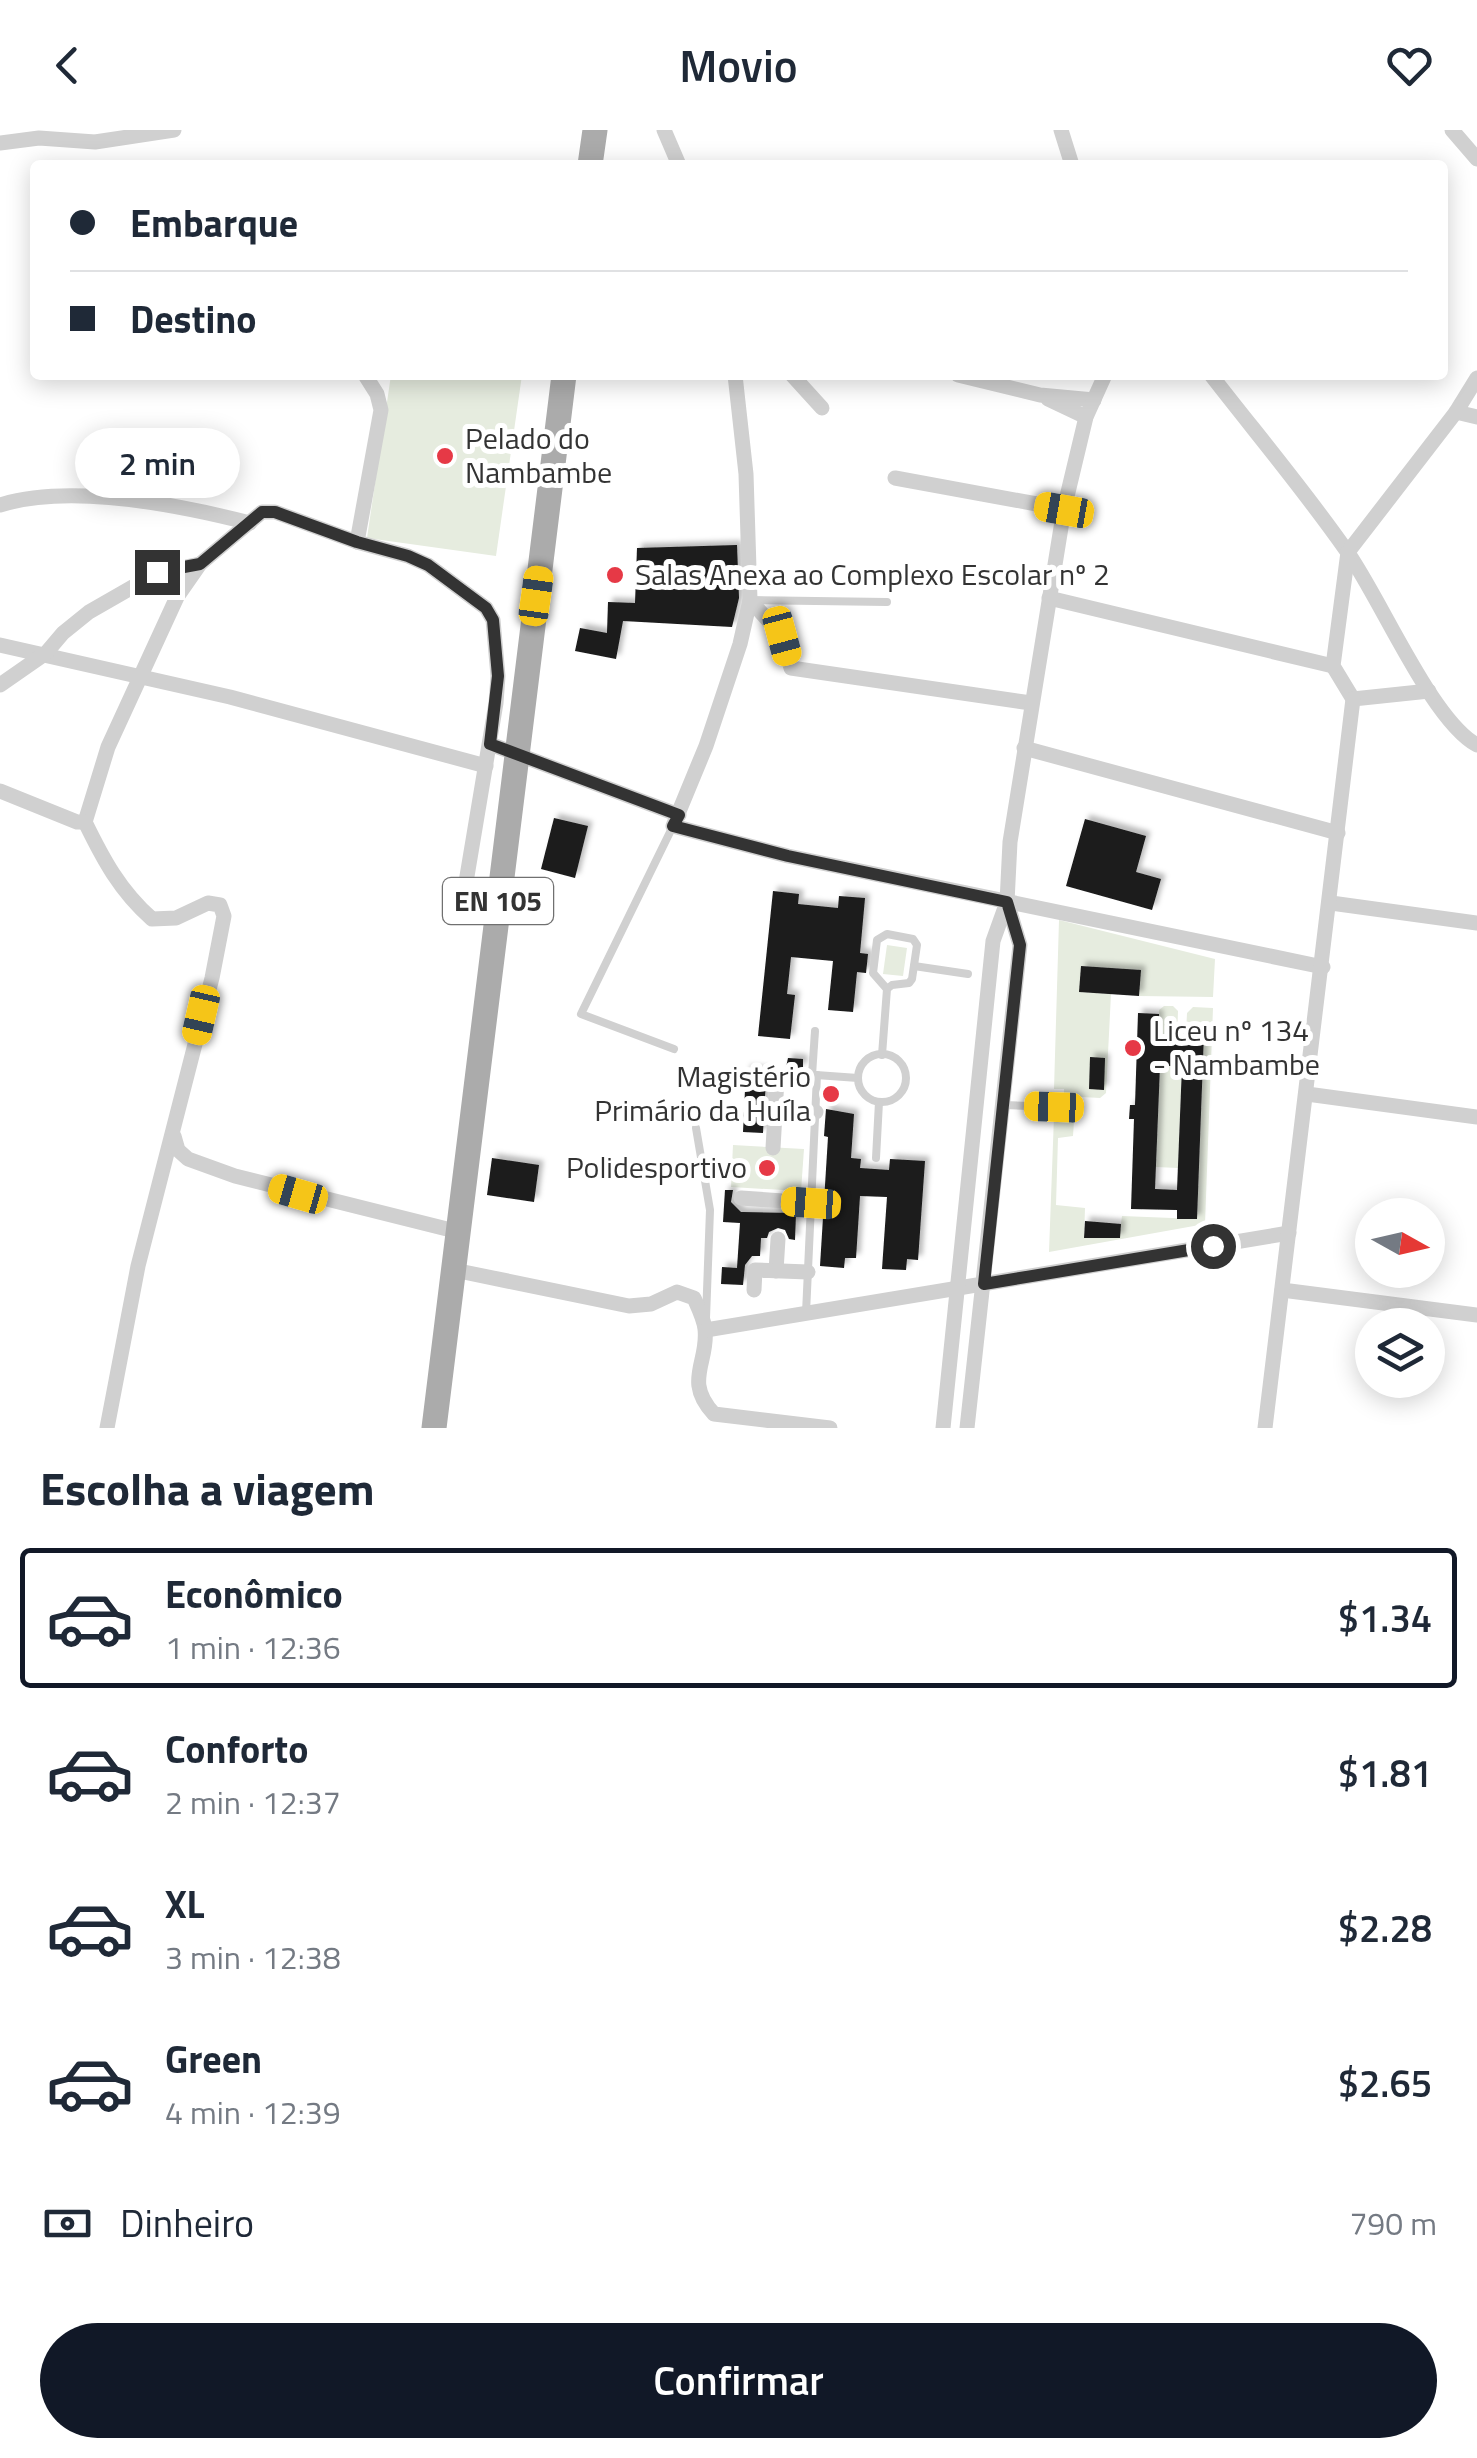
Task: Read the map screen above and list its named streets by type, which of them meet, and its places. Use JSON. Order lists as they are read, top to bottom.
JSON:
{
  "streets": {
    "main road": ["EN 105"]
  },
  "places": [
    "Pelado do Nambambe",
    "Salas Anexa ao Complexo Escolar nº 2",
    "Liceu nº 134 - Nambambe",
    "Magistério Primário da Huíla",
    "Polidesportivo"
  ],
  "north": "right",
  "page": {
    "header": "Movio",
    "banner": ["Embarque", "Destino"],
    "bubble": "2 min",
    "heading": "Escolha a viagem",
    "list": [
      {
        "name": "Econômico",
        "note": "1 min · 12:36",
        "value": "$1.34"
      },
      {
        "name": "Conforto",
        "note": "2 min · 12:37",
        "value": "$1.81"
      },
      {
        "name": "XL",
        "note": "3 min · 12:38",
        "value": "$2.28"
      },
      {
        "name": "Green",
        "note": "4 min · 12:39",
        "value": "$2.65"
      }
    ],
    "pay": ["Dinheiro", "790 m"],
    "buttons": "Confirmar"
  }
}
